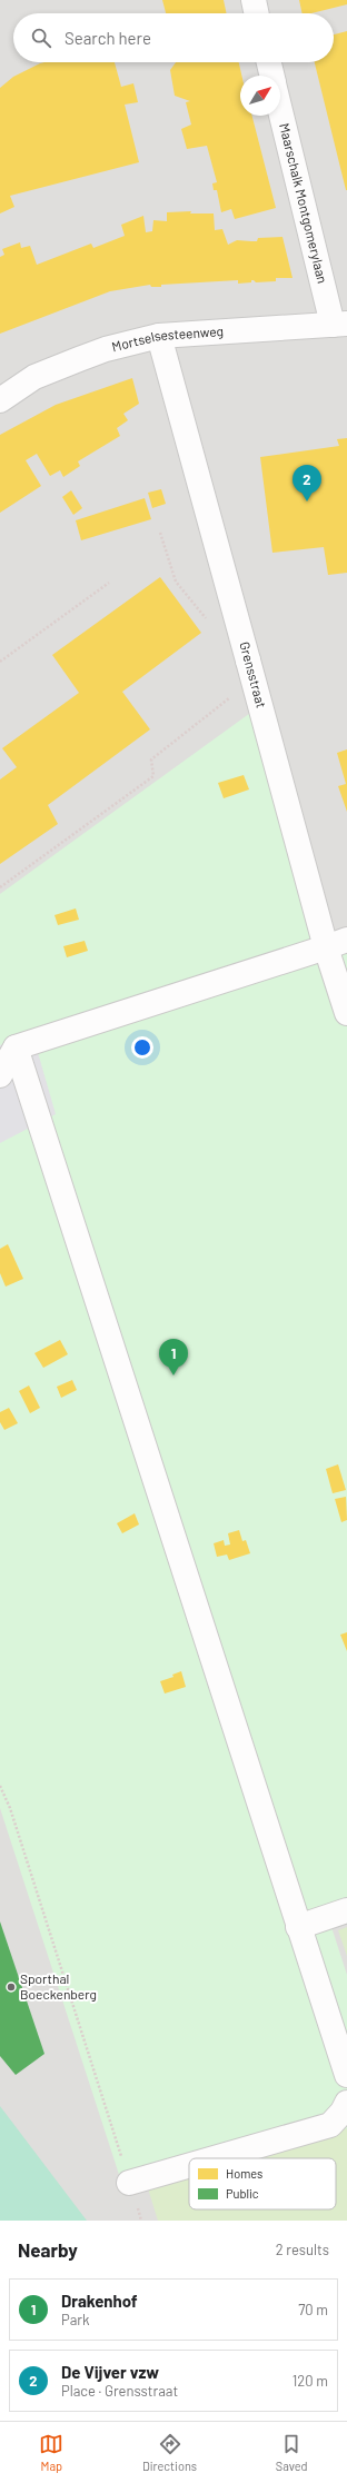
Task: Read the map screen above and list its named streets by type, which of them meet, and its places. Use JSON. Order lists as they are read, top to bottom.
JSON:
{
  "streets": {
    "street": ["Maarschalk Montgomerylaan", "Mortselsesteenweg", "Grensstraat"]
  },
  "crossings": [
    ["Maarschalk Montgomerylaan", "Mortselsesteenweg"],
    ["Mortselsesteenweg", "Grensstraat"]
  ],
  "places": ["Sporthal Boeckenberg"],
  "legend": ["Homes", "Public"],
  "north": "top right",
  "page": {
    "search": "Search here",
    "pins": ["2", "1"],
    "heading": ["Nearby", "2 results"],
    "list": [
      {
        "mark": "1",
        "name": "Drakenhof",
        "note": "Park",
        "value": "70 m"
      },
      {
        "mark": "2",
        "name": "De Vijver vzw",
        "note": "Place · Grensstraat",
        "value": "120 m"
      }
    ],
    "nav": ["Map", "Directions", "Saved"]
  }
}
